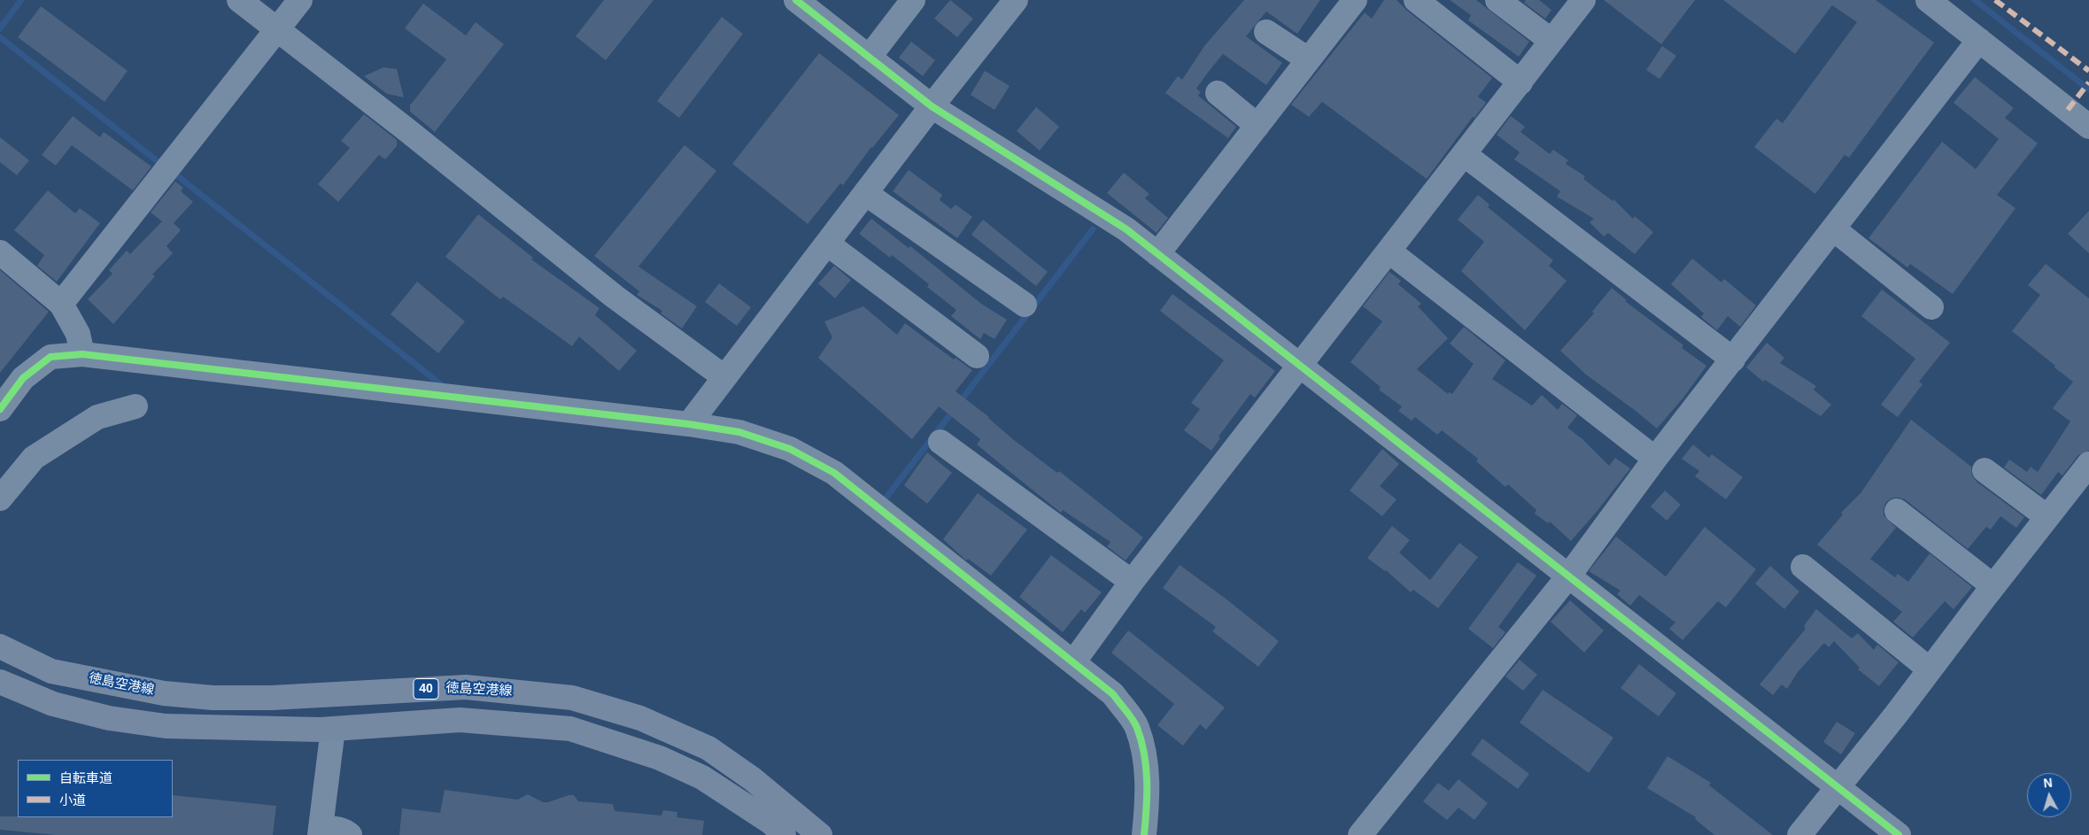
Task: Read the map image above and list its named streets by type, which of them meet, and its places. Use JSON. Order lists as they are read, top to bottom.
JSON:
{
  "streets": {
    "main road": ["徳島空港線", "40"]
  },
  "legend": ["自転車道", "小道"],
  "north": "top"
}
